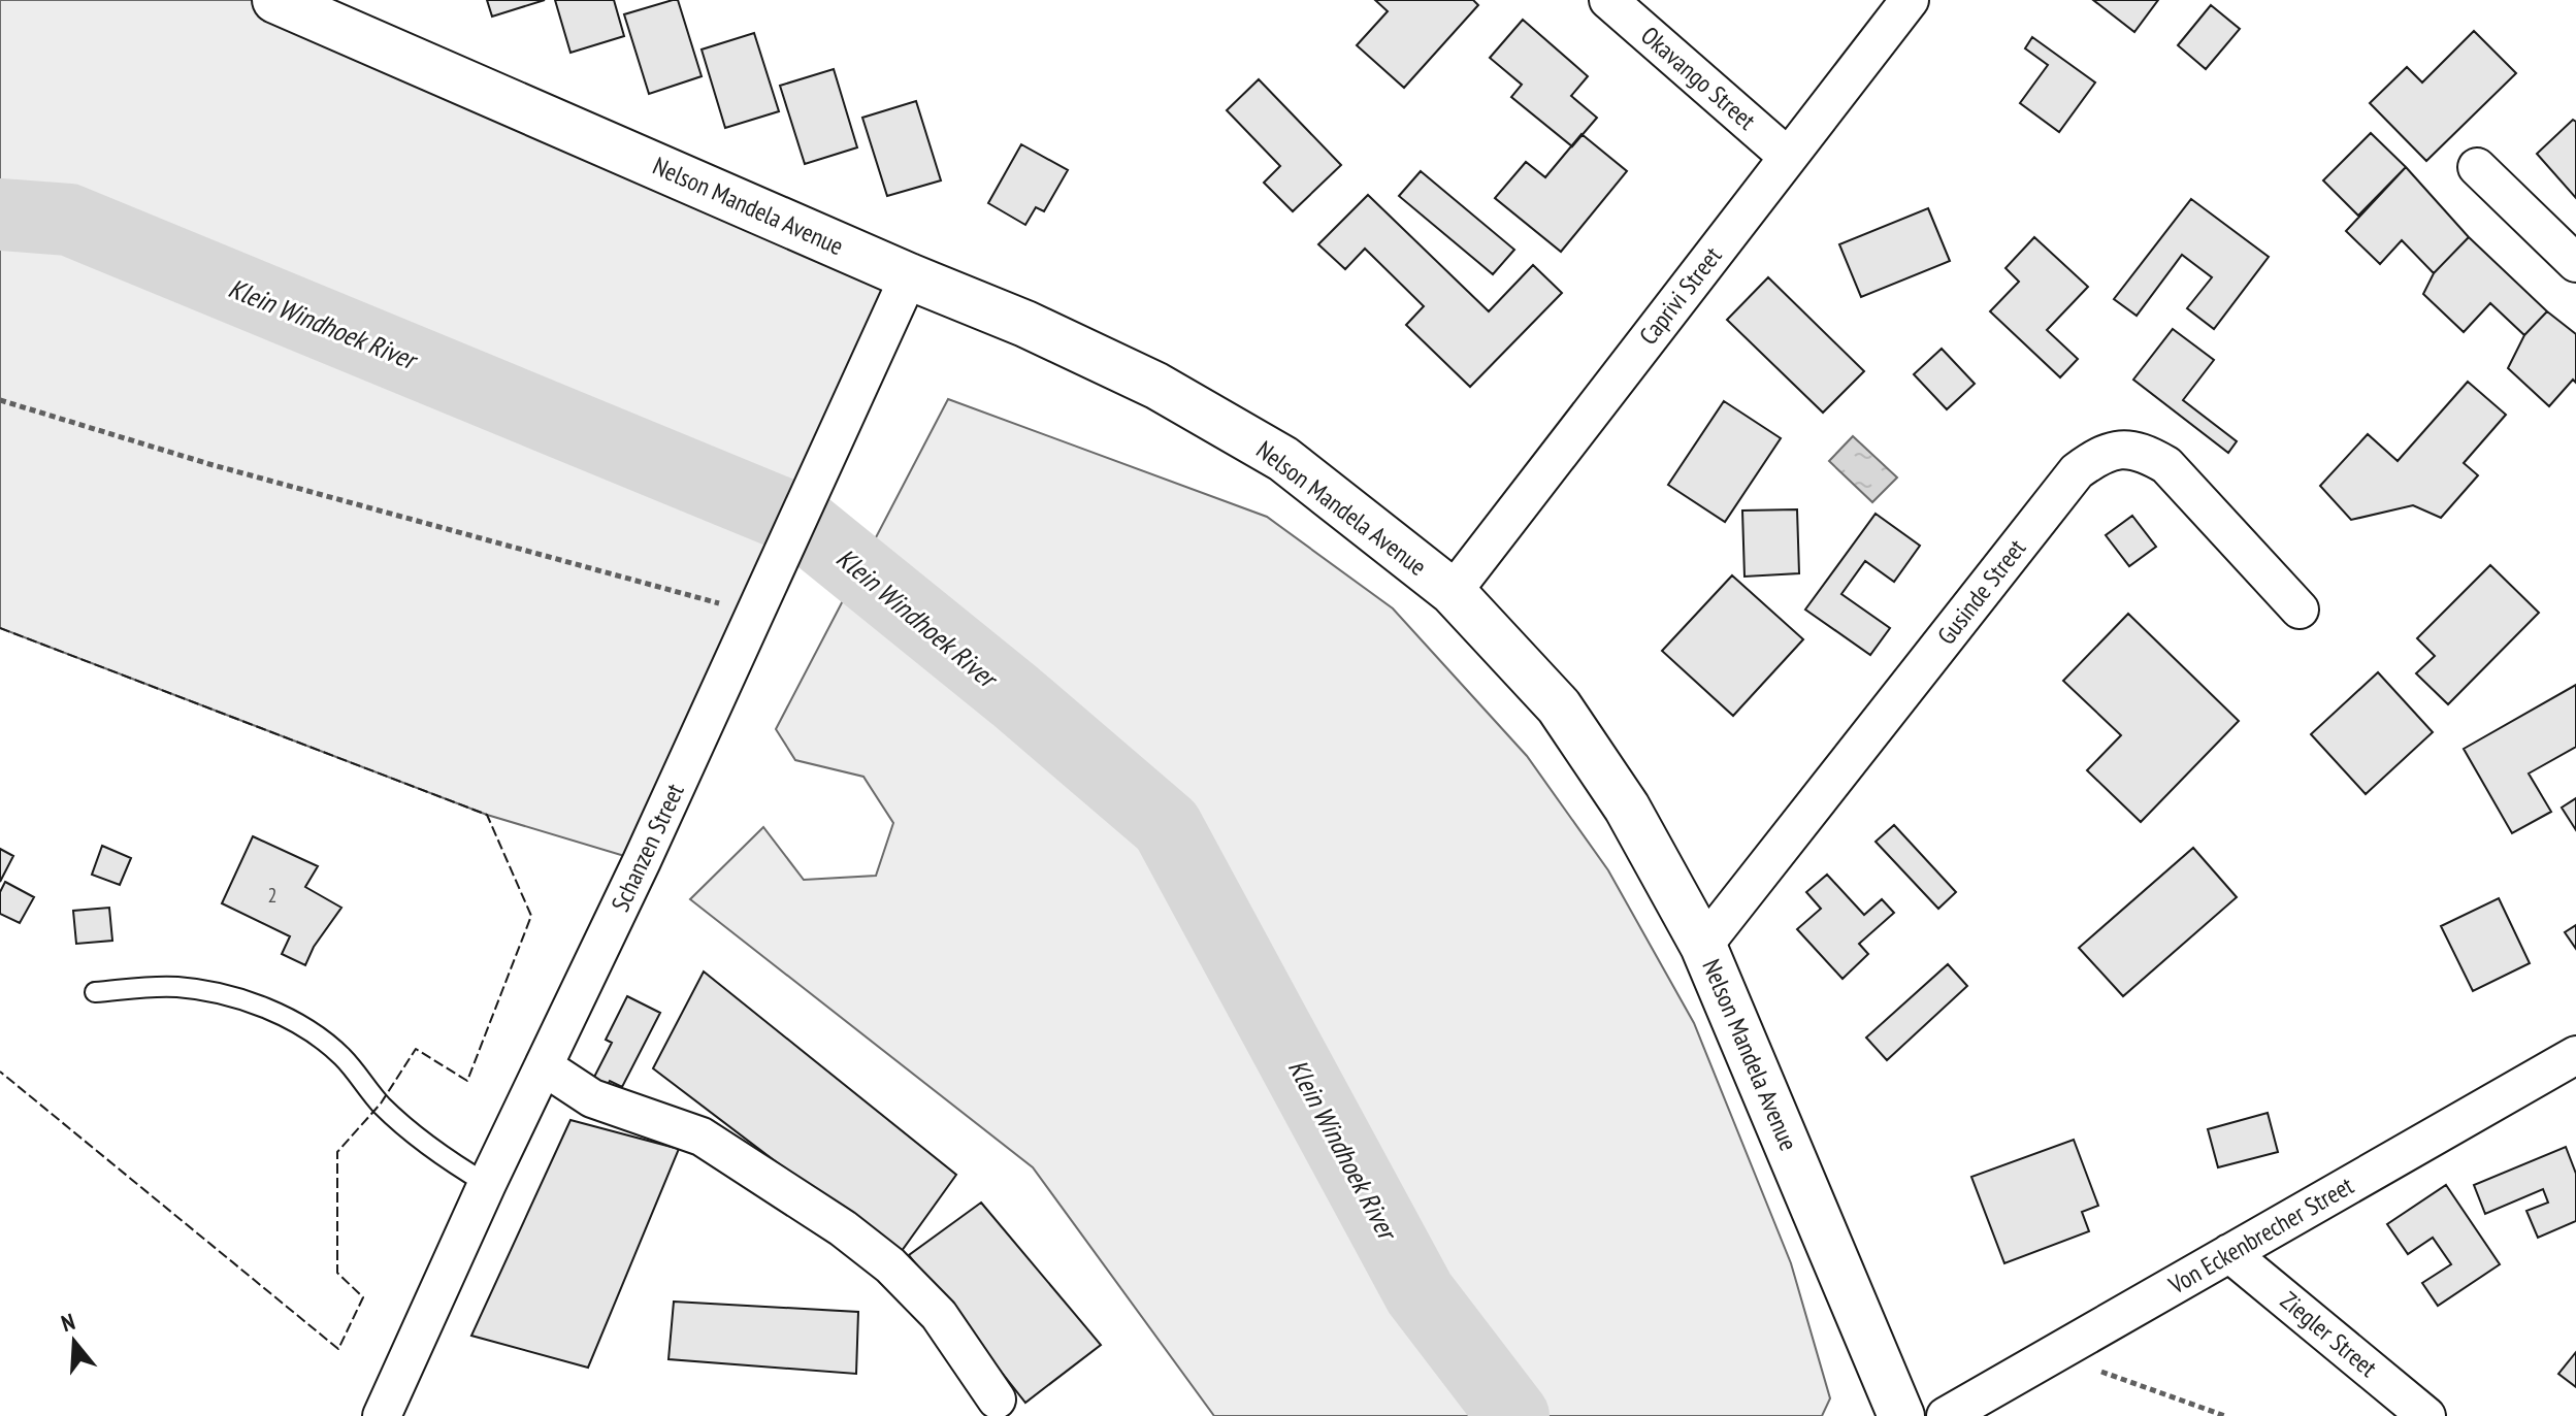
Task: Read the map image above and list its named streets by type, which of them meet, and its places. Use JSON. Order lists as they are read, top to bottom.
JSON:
{
  "streets": {
    "main road": ["Nelson Mandela Avenue"],
    "street": [
      "Okavango Street",
      "Caprivi Street",
      "Gusinde Street",
      "Schanzen Street",
      "Von Eckenbrecher Street",
      "Ziegler Street"
    ]
  },
  "crossings": [
    ["Okavango Street", "Caprivi Street"],
    ["Nelson Mandela Avenue", "Caprivi Street"],
    ["Nelson Mandela Avenue", "Gusinde Street"],
    ["Nelson Mandela Avenue", "Schanzen Street"],
    ["Von Eckenbrecher Street", "Ziegler Street"]
  ],
  "water": ["Klein Windhoek River"],
  "house_numbers": ["2"],
  "north": "top"
}
